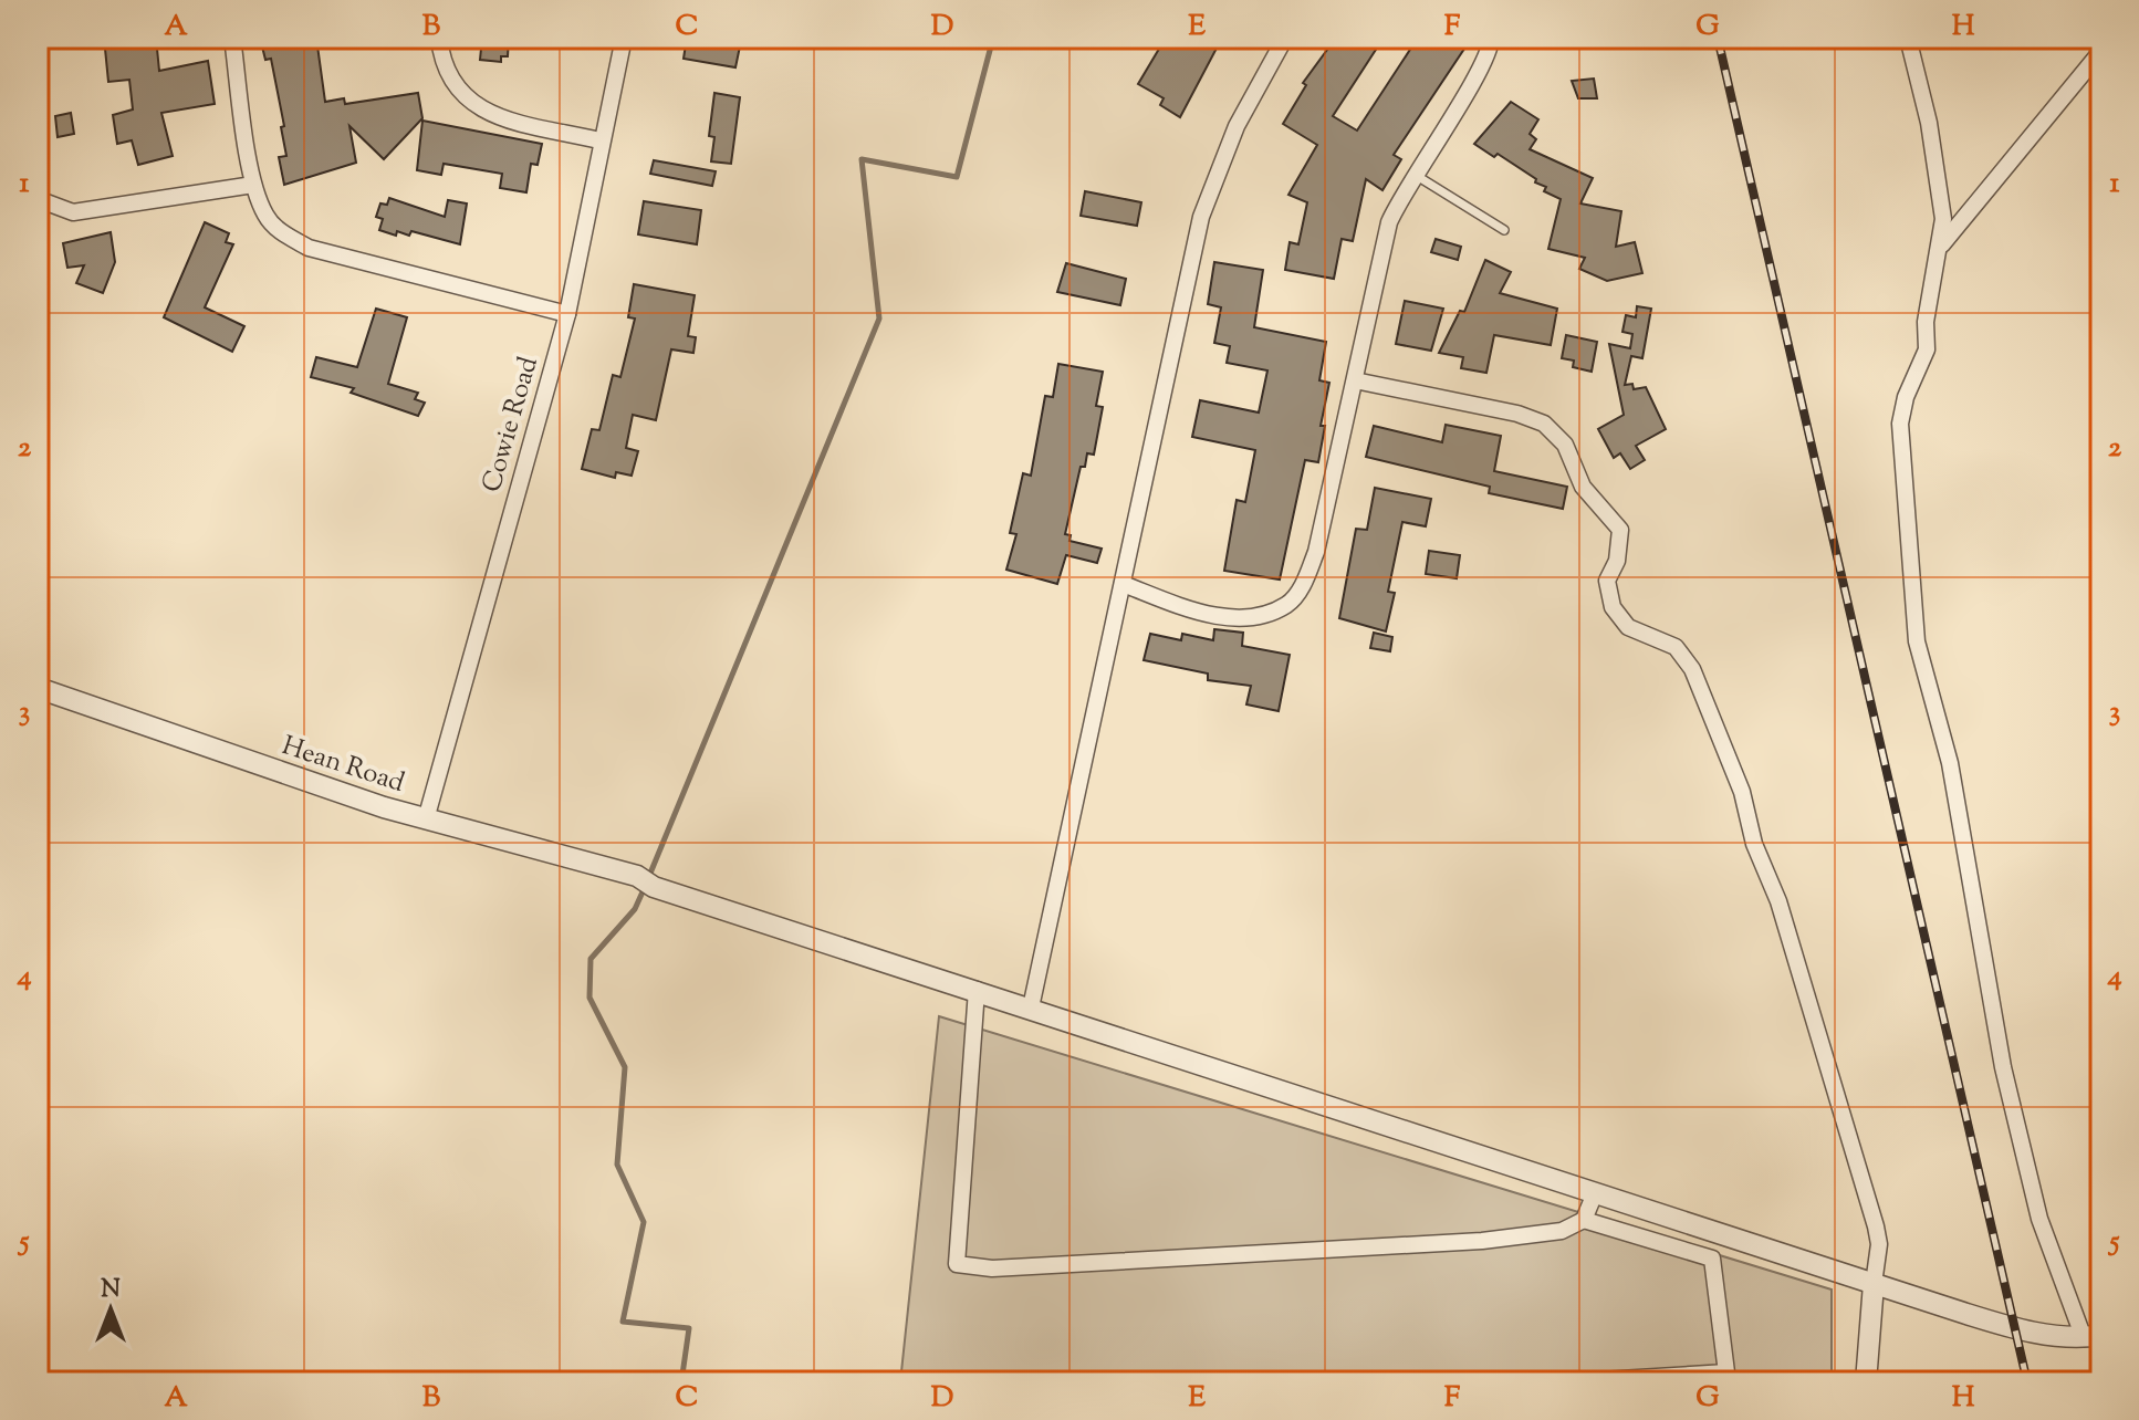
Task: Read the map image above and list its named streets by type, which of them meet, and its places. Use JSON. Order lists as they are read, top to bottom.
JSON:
{
  "streets": {
    "street": ["Cowie Road", "Hean Road"]
  },
  "crossings": [
    ["Cowie Road", "Hean Road"]
  ],
  "north": "top",
  "grid": {
    "columns": [
      "A",
      "B",
      "C",
      "D",
      "E",
      "F",
      "G",
      "H"
    ],
    "rows": [
      "1",
      "2",
      "3",
      "4",
      "5"
    ]
  }
}
